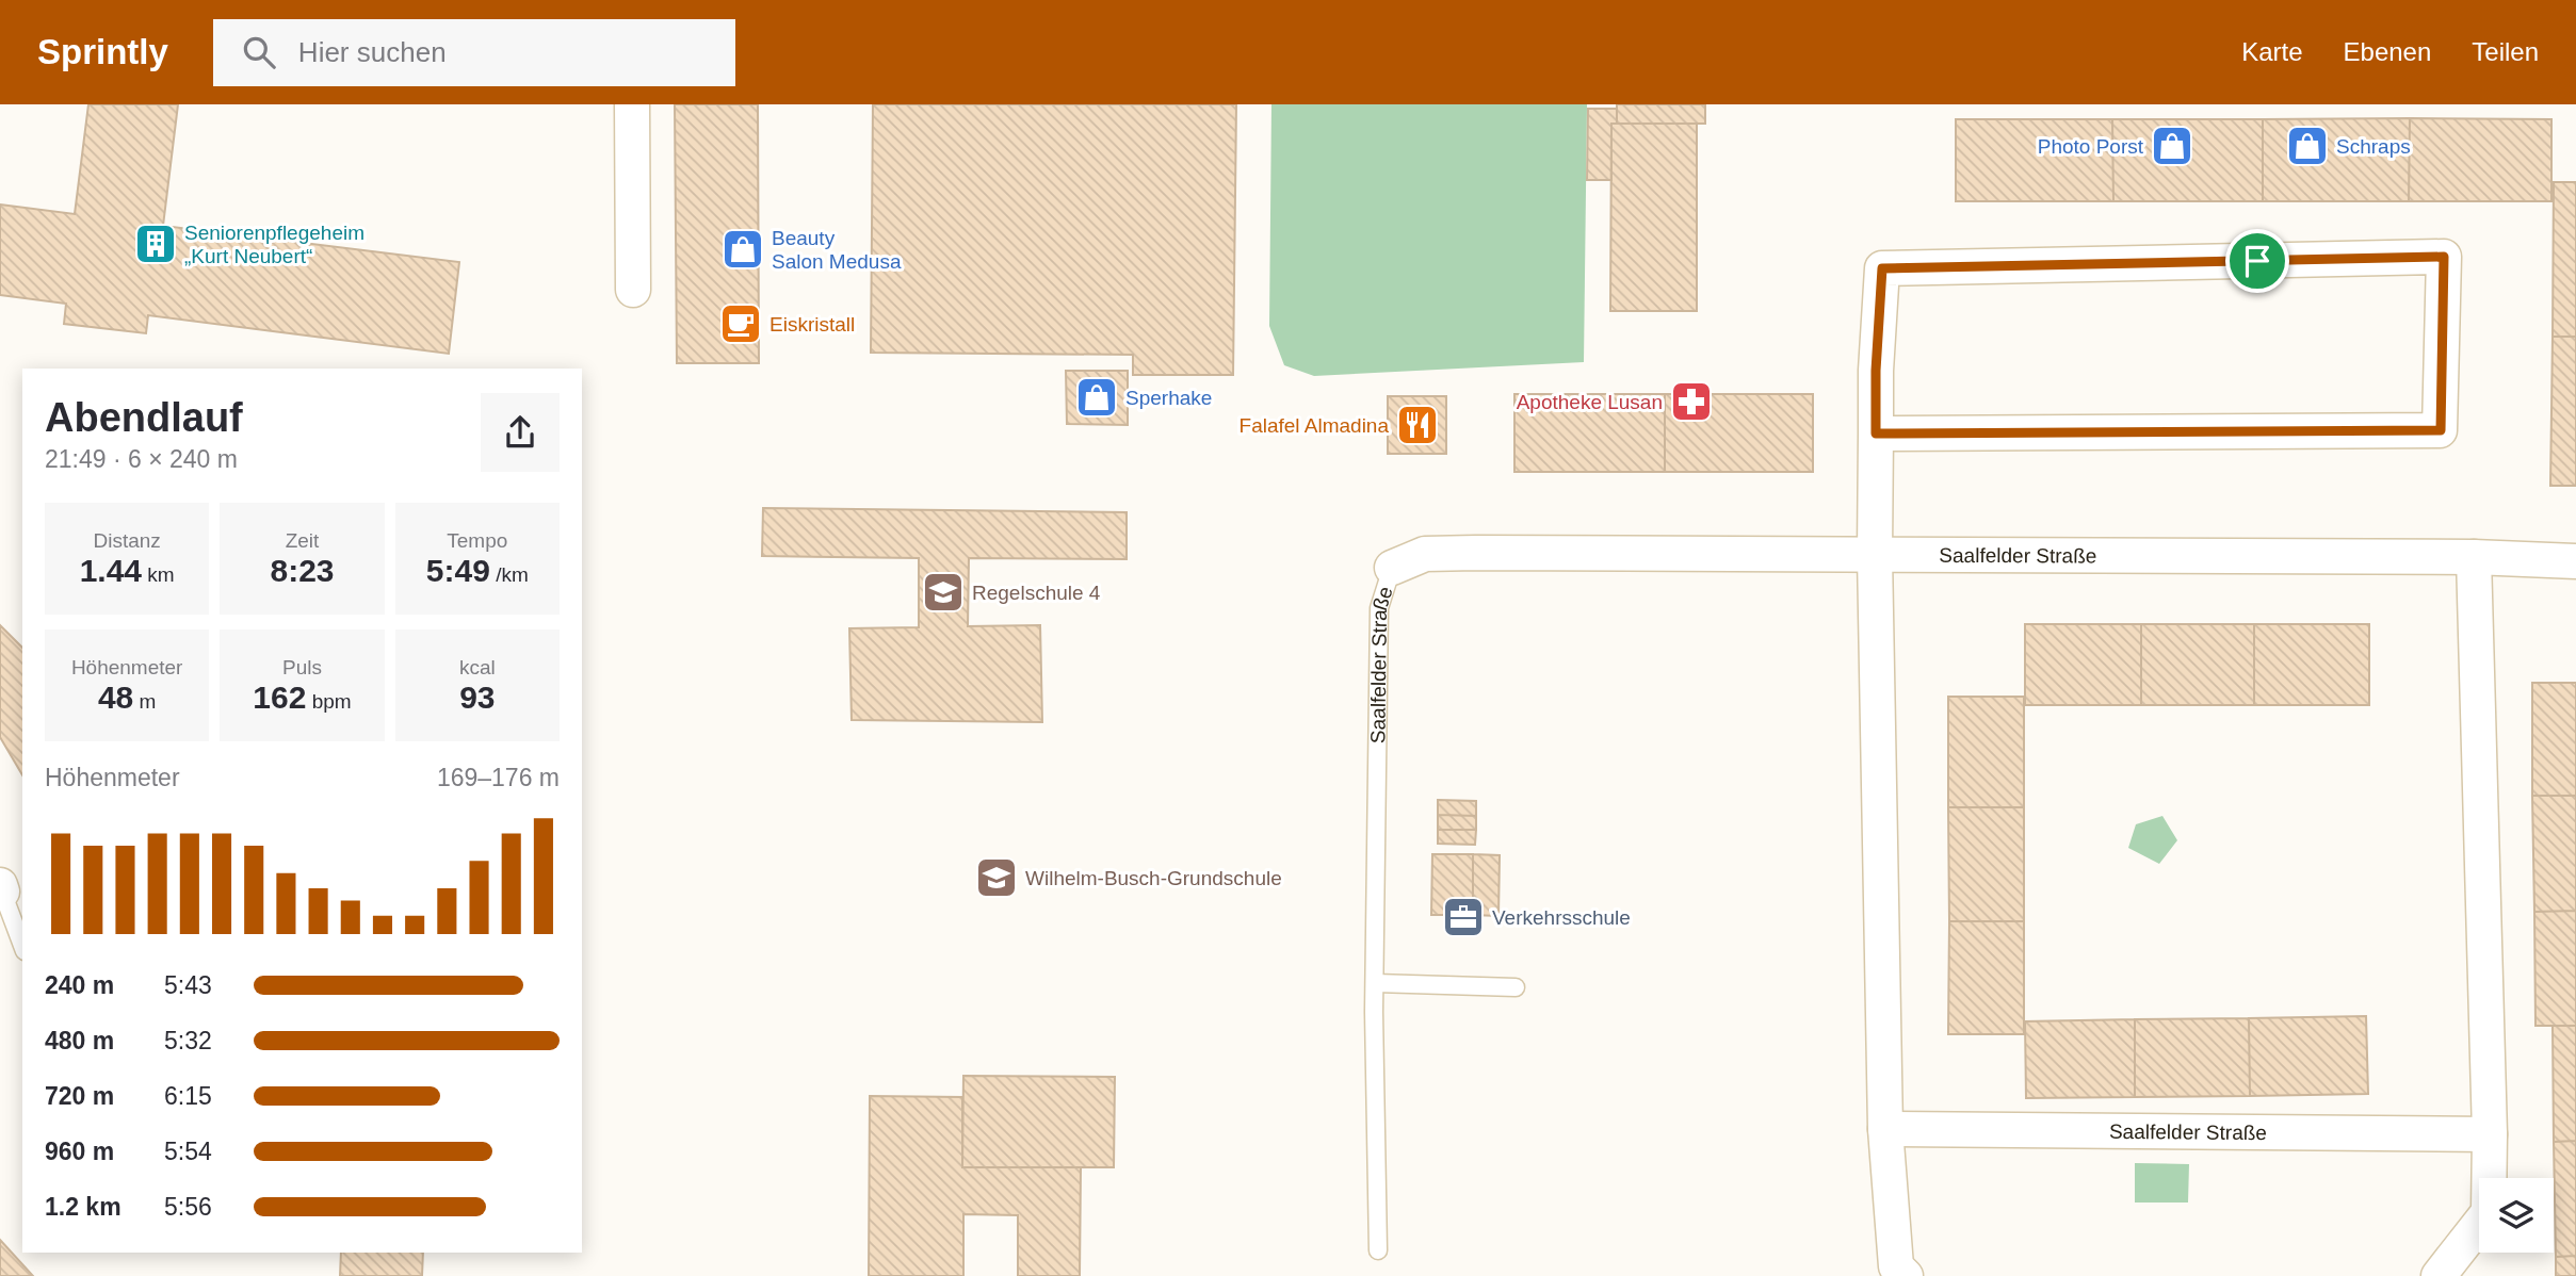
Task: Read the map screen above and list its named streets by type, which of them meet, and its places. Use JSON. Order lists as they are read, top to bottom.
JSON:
{
  "streets": {
    "street": ["Saalfelder Straße"]
  },
  "places": {
    "shop": [
      "Photo Porst",
      "Schraps",
      "Beauty Salon Medusa",
      "Sperhake"
    ],
    "building": ["Seniorenpflegeheim „Kurt Neubert“"],
    "cafe": ["Eiskristall"],
    "pharmacy": ["Apotheke Lusan"],
    "restaurant": ["Falafel Almadina"],
    "school or university": ["Regelschule 4", "Wilhelm-Busch-Grundschule"],
    "office": ["Verkehrsschule"]
  },
  "page": {
    "header": "Sprintly",
    "search": "Hier suchen",
    "nav": ["Karte", "Ebenen", "Teilen"],
    "heading": ["Abendlauf", "21:49 · 6 × 240 m"],
    "stats": [
      ["Distanz", "1.44 km"],
      ["Zeit", "8:23"],
      ["Tempo", "5:49 /km"],
      ["Höhenmeter", "48 m"],
      ["Puls", "162 bpm"],
      ["kcal", "93"]
    ],
    "chart": ["Höhenmeter", "169–176 m"],
    "list": [
      {
        "name": "240 m",
        "note": "5:43"
      },
      {
        "name": "480 m",
        "note": "5:32"
      },
      {
        "name": "720 m",
        "note": "6:15"
      },
      {
        "name": "960 m",
        "note": "5:54"
      },
      {
        "name": "1.2 km",
        "note": "5:56"
      }
    ]
  }
}
